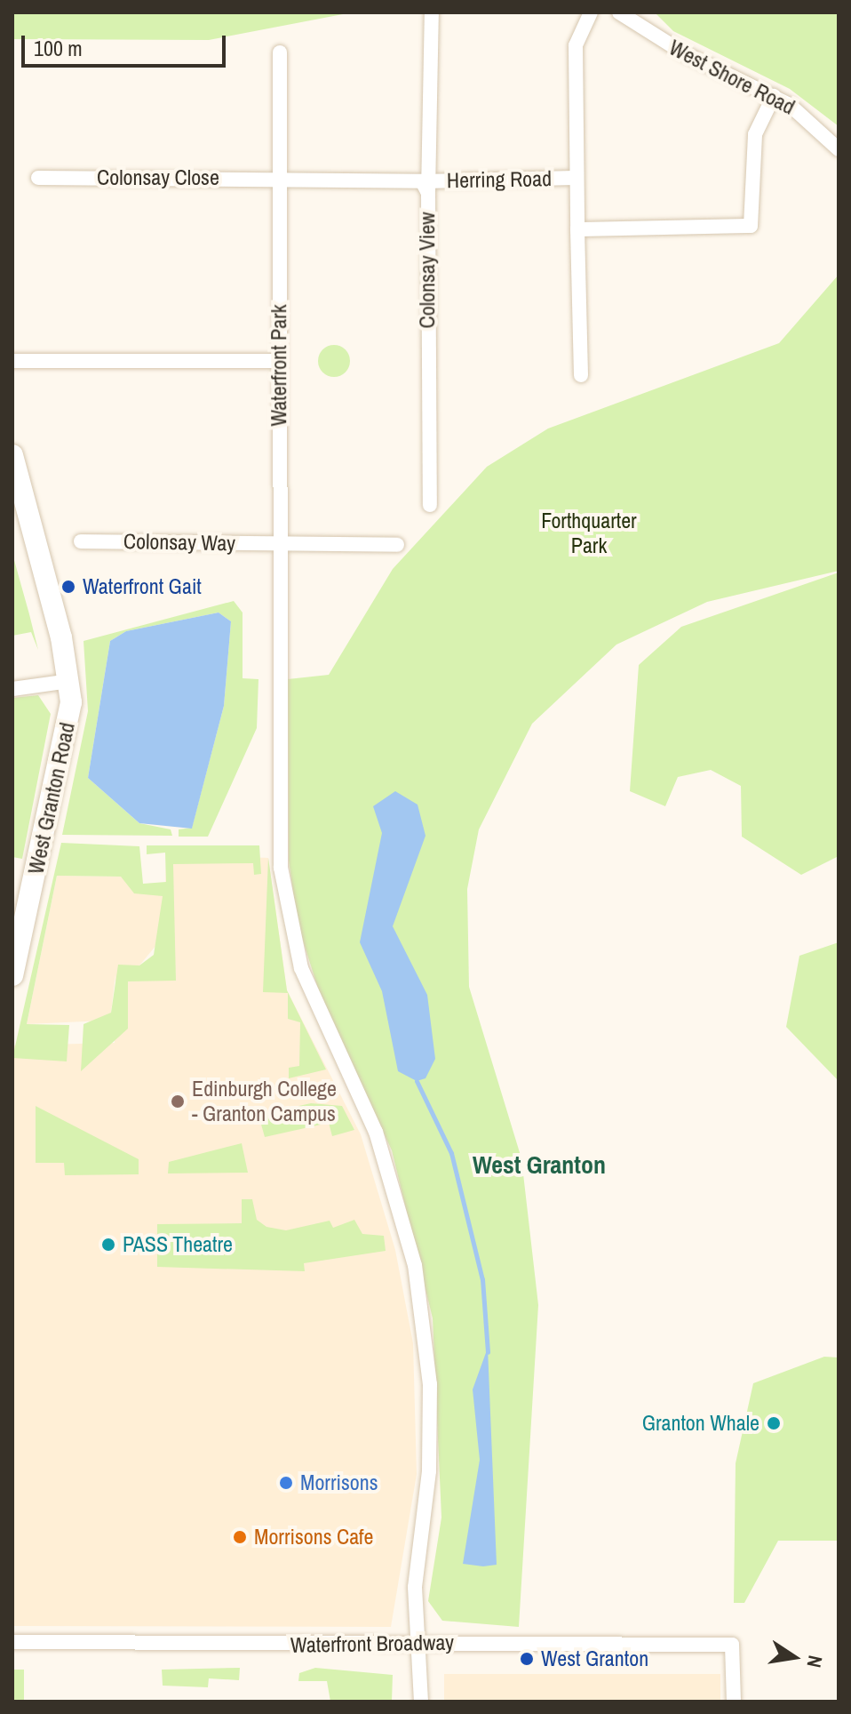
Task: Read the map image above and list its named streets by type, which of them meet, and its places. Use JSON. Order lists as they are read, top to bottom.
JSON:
{
  "streets": {
    "street": [
      "West Shore Road",
      "Colonsay Close",
      "Herring Road",
      "Colonsay View",
      "Waterfront Park",
      "Colonsay Way",
      "West Granton Road",
      "Waterfront Broadway"
    ]
  },
  "crossings": [
    ["Colonsay Close", "Colonsay View"],
    ["Colonsay Close", "Waterfront Park"],
    ["Herring Road", "Colonsay View"],
    ["Colonsay View", "Waterfront Park"],
    ["Waterfront Park", "Colonsay Way"],
    ["Waterfront Park", "Waterfront Broadway"]
  ],
  "districts": ["West Granton"],
  "parks": ["Forthquarter Park"],
  "places": [
    "Waterfront Gait",
    "Edinburgh College - Granton Campus",
    "PASS Theatre",
    "Granton Whale",
    "Morrisons",
    "Morrisons Cafe",
    "West Granton"
  ],
  "scale_bar": "100 m",
  "north": "right"
}
